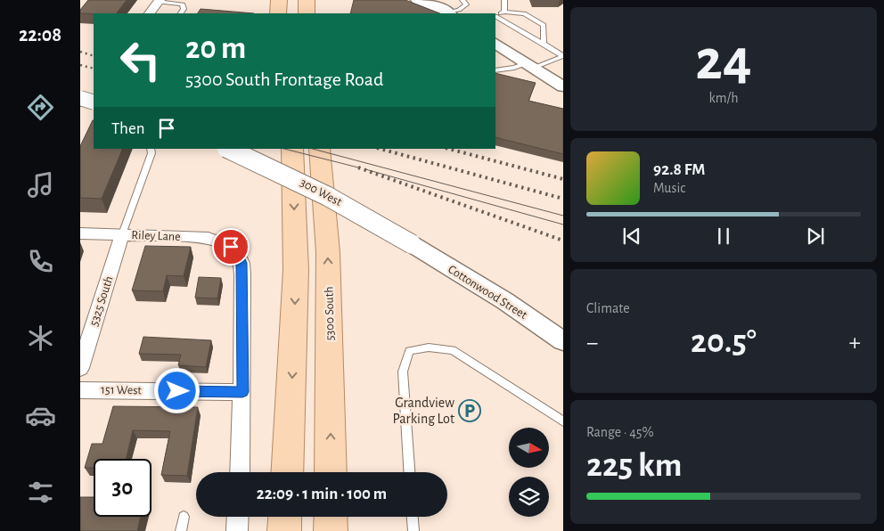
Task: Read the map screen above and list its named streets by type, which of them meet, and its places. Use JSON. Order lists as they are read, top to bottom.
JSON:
{
  "streets": {
    "main road": ["5300 South"],
    "street": [
      "300 West",
      "Riley Lane",
      "Cottonwood Street",
      "5325 South",
      "151 West"
    ]
  },
  "crossings": [
    ["300 West", "Cottonwood Street"],
    ["Riley Lane", "5325 South"],
    ["Riley Lane", "151 West"]
  ],
  "places": {
    "parking": ["Grandview Parking Lot"]
  },
  "north": "right",
  "page": {
    "tabs": "22:08",
    "tile": [
      ["24", "km/h"],
      "Climate",
      ["Range · 45%", "225 km"]
    ],
    "turn": ["20 m", "5300 South Frontage Road"],
    "then": "Then",
    "song": ["92.8 FM", "Music"],
    "heat": ["−", "20.5°", "+"],
    "limit": "30",
    "trip": "22:09 · 1 min · 100 m"
  }
}
